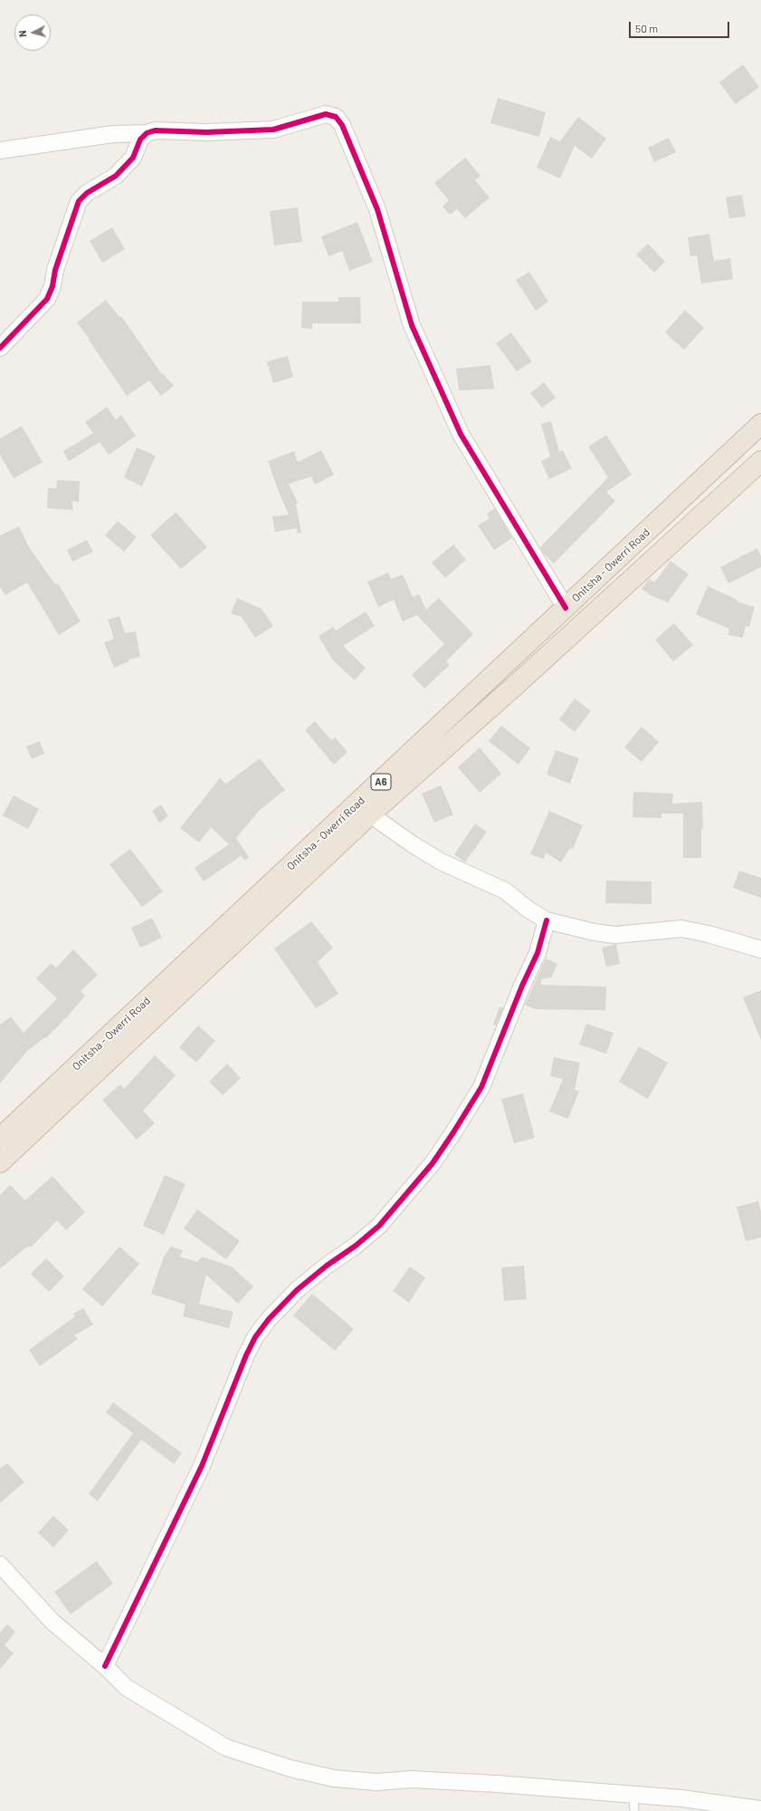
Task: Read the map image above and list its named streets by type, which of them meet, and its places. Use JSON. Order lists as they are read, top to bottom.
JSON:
{
  "streets": {
    "highway": ["Onitsha - Owerri Road", "A6"]
  },
  "scale_bar": "50 m",
  "north": "left"
}
